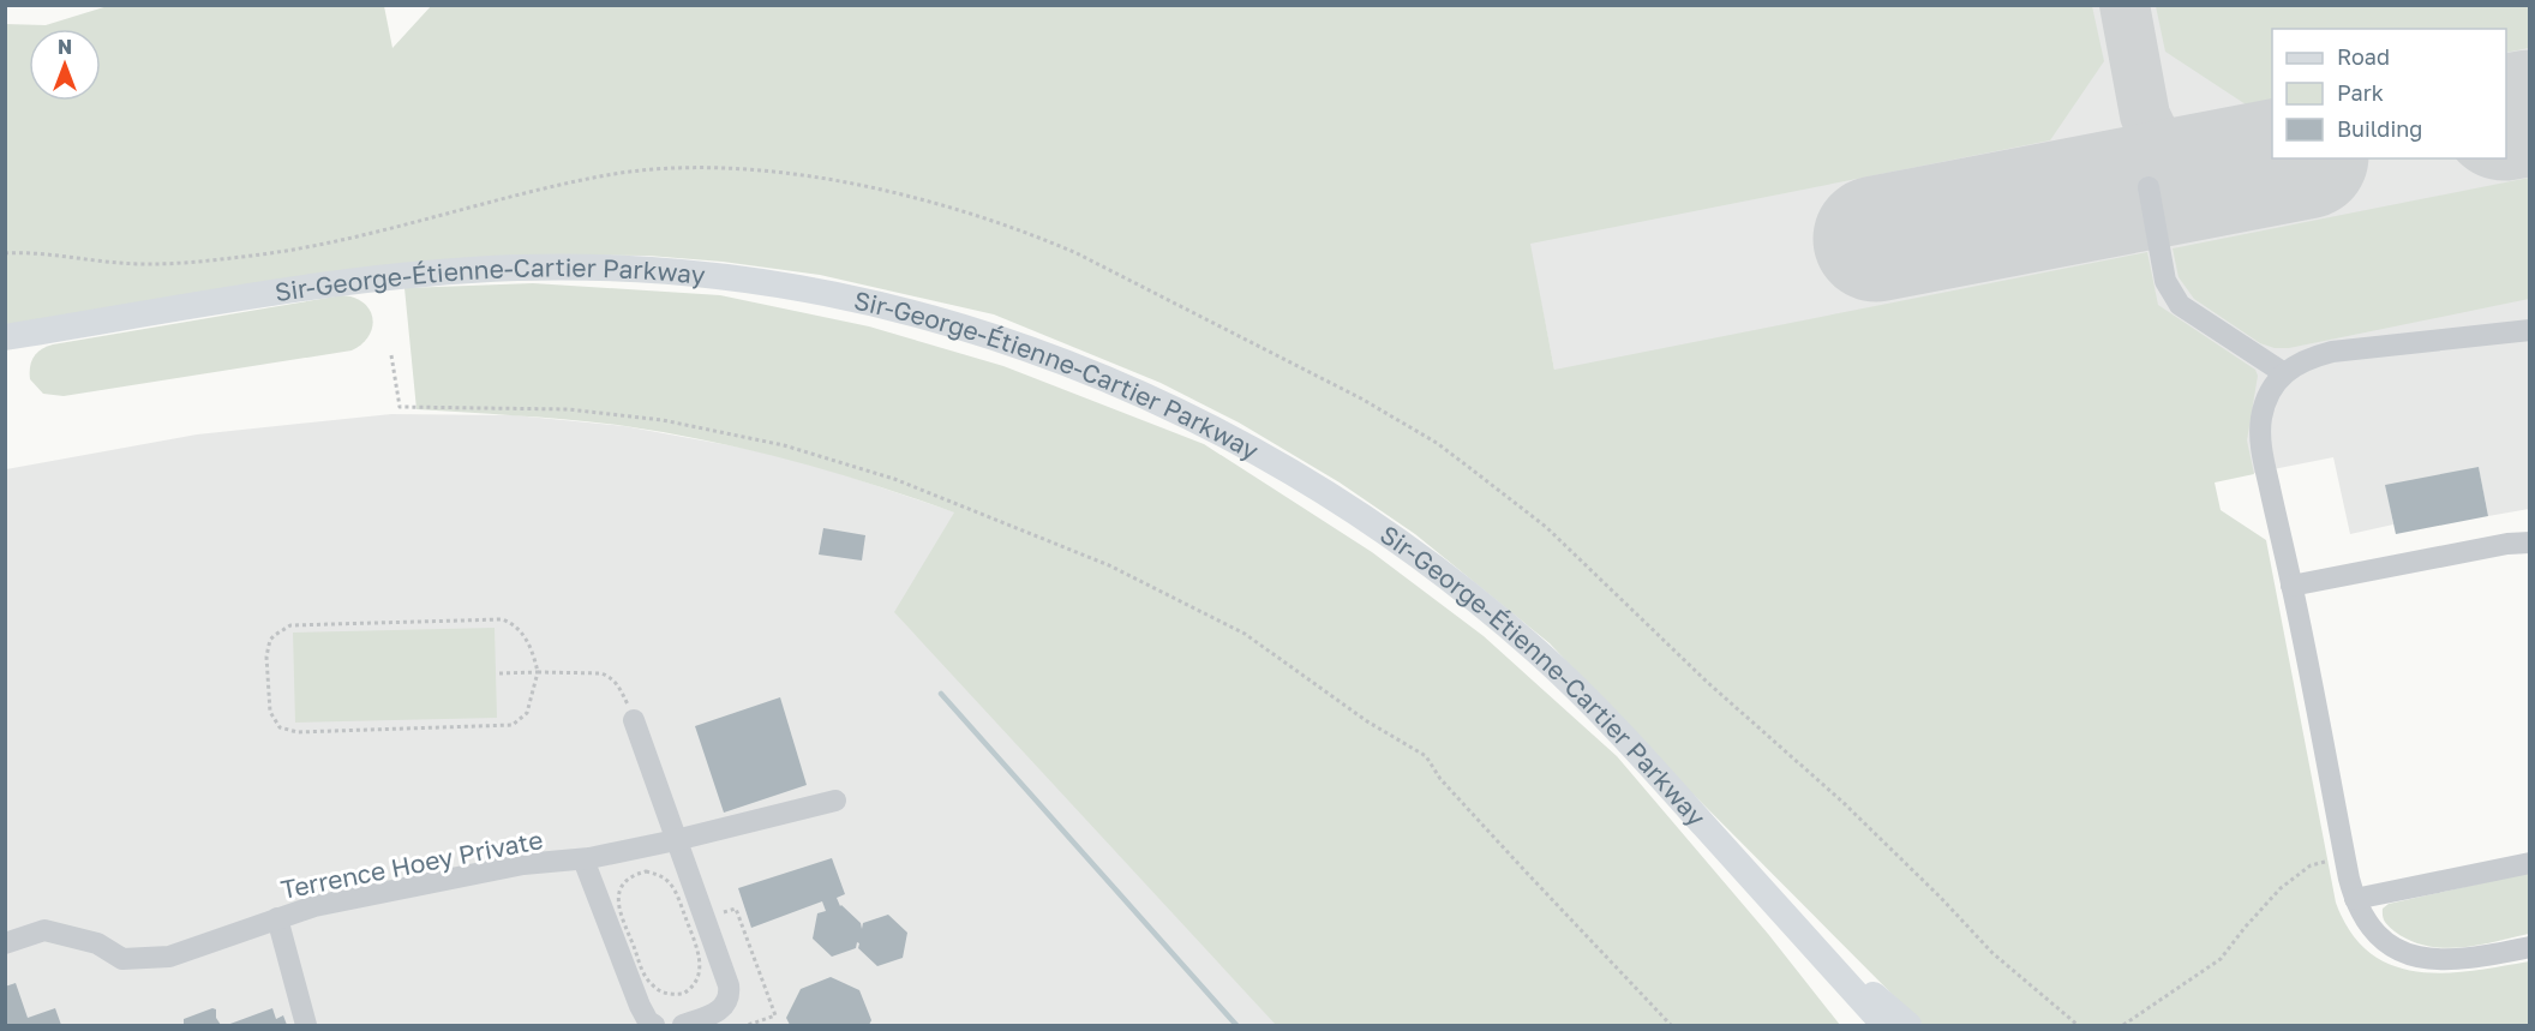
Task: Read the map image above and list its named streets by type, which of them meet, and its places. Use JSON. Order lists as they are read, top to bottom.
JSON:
{
  "streets": {
    "main road": ["Sir-George-Étienne-Cartier Parkway"],
    "lane": ["Terrence Hoey Private"]
  },
  "legend": ["Road", "Park", "Building"],
  "north": "top"
}
